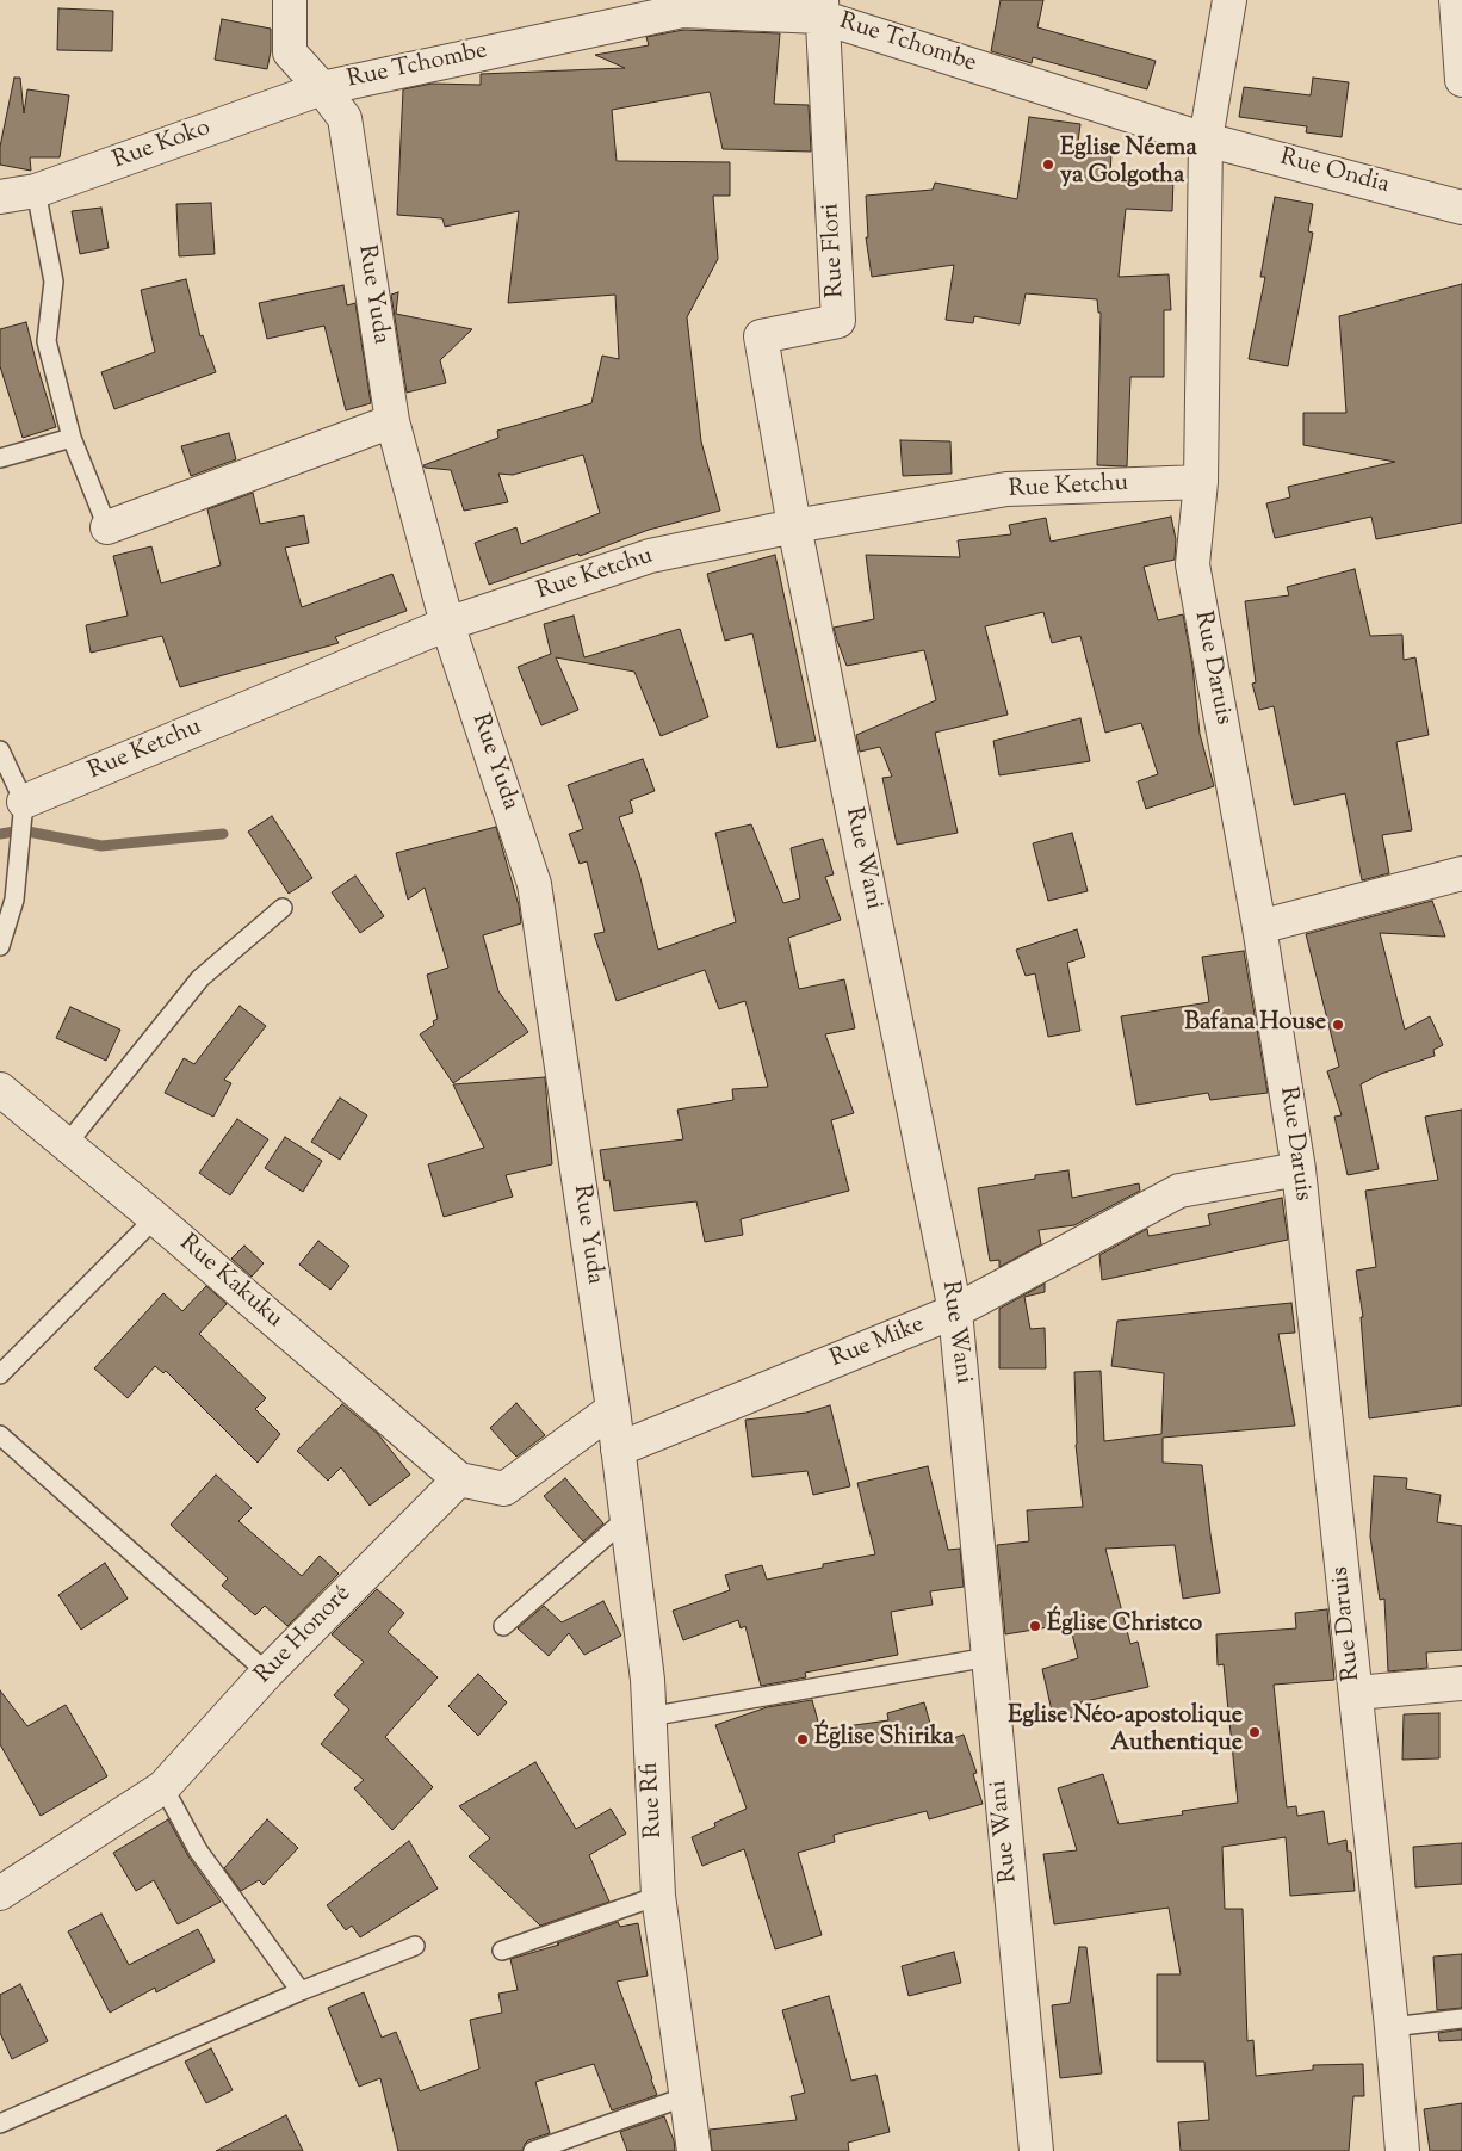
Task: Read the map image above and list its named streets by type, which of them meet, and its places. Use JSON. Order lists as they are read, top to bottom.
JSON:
{
  "streets": {
    "street": [
      "Rue Tchombe",
      "Rue Koko",
      "Rue Ondia",
      "Rue Flori",
      "Rue Yuda",
      "Rue Ketchu",
      "Rue Daruis",
      "Rue Wani",
      "Rue Kakuku",
      "Rue Mike",
      "Rue Honoré",
      "Rue Rfi"
    ]
  },
  "crossings": [
    ["Rue Tchombe", "Rue Koko"],
    ["Rue Tchombe", "Rue Ondia"],
    ["Rue Tchombe", "Rue Flori"],
    ["Rue Tchombe", "Rue Yuda"],
    ["Rue Tchombe", "Rue Daruis"],
    ["Rue Koko", "Rue Yuda"],
    ["Rue Ondia", "Rue Daruis"],
    ["Rue Flori", "Rue Ketchu"],
    ["Rue Flori", "Rue Wani"],
    ["Rue Yuda", "Rue Ketchu"],
    ["Rue Yuda", "Rue Mike"],
    ["Rue Yuda", "Rue Rfi"],
    ["Rue Ketchu", "Rue Daruis"],
    ["Rue Ketchu", "Rue Wani"],
    ["Rue Daruis", "Rue Mike"],
    ["Rue Wani", "Rue Mike"],
    ["Rue Kakuku", "Rue Honoré"],
    ["Rue Mike", "Rue Rfi"]
  ],
  "places": [
    "Eglise Néema ya Golgotha",
    "Bafana House",
    "Église Christco",
    "Eglise Néo-apostolique Authentique",
    "Église Shirika"
  ]
}
